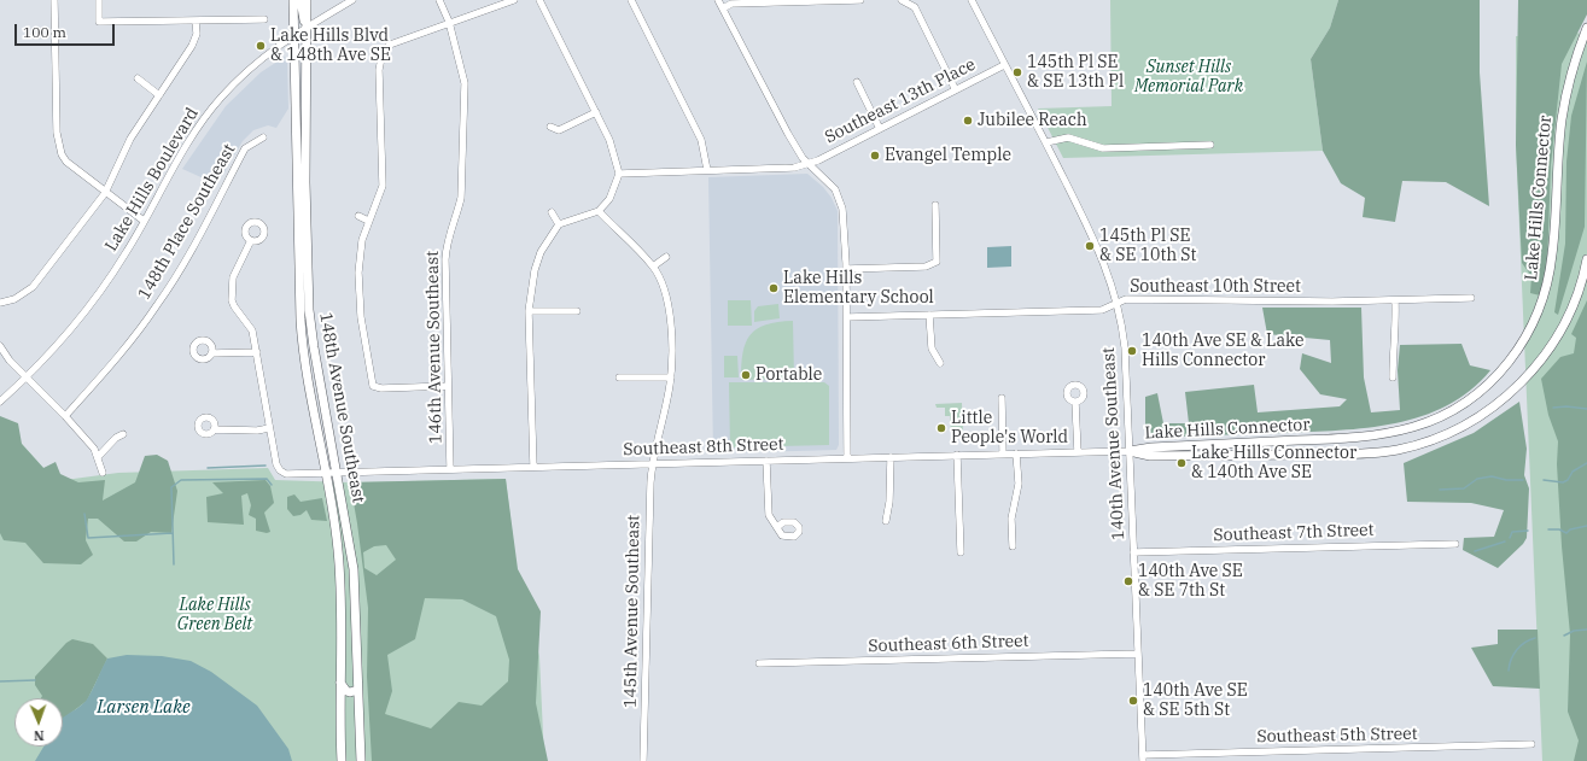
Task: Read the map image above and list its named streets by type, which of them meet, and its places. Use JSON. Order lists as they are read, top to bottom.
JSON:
{
  "streets": {
    "main road": ["Lake Hills Connector", "148th Avenue Southeast"],
    "street": [
      "Southeast 13th Place",
      "Lake Hills Boulevard",
      "148th Place Southeast",
      "Southeast 10th Street",
      "146th Avenue Southeast",
      "140th Avenue Southeast",
      "Southeast 8th Street",
      "Southeast 7th Street",
      "145th Avenue Southeast",
      "Southeast 6th Street",
      "Southeast 5th Street"
    ]
  },
  "crossings": [
    ["Southeast 13th Place", "140th Avenue Southeast"],
    ["Lake Hills Boulevard", "148th Avenue Southeast"],
    ["Lake Hills Connector", "140th Avenue Southeast"],
    ["Lake Hills Connector", "Southeast 8th Street"],
    ["Southeast 10th Street", "140th Avenue Southeast"],
    ["146th Avenue Southeast", "Southeast 8th Street"],
    ["148th Avenue Southeast", "Southeast 8th Street"],
    ["140th Avenue Southeast", "Southeast 8th Street"],
    ["140th Avenue Southeast", "Southeast 7th Street"],
    ["140th Avenue Southeast", "Southeast 6th Street"],
    ["140th Avenue Southeast", "Southeast 5th Street"],
    ["Southeast 8th Street", "145th Avenue Southeast"]
  ],
  "water": ["Larsen Lake"],
  "parks": ["Sunset Hills Memorial Park", "Lake Hills Green Belt"],
  "places": [
    "Lake Hills Blvd & 148th Ave SE",
    "145th Pl SE & SE 13th Pl",
    "Jubilee Reach",
    "Evangel Temple",
    "145th Pl SE & SE 10th St",
    "Lake Hills Elementary School",
    "140th Ave SE & Lake Hills Connector",
    "Portable",
    "Little People's World",
    "Lake Hills Connector & 140th Ave SE",
    "140th Ave SE & SE 7th St",
    "140th Ave SE & SE 5th St"
  ],
  "scale_bar": "100 m",
  "north": "bottom"
}
